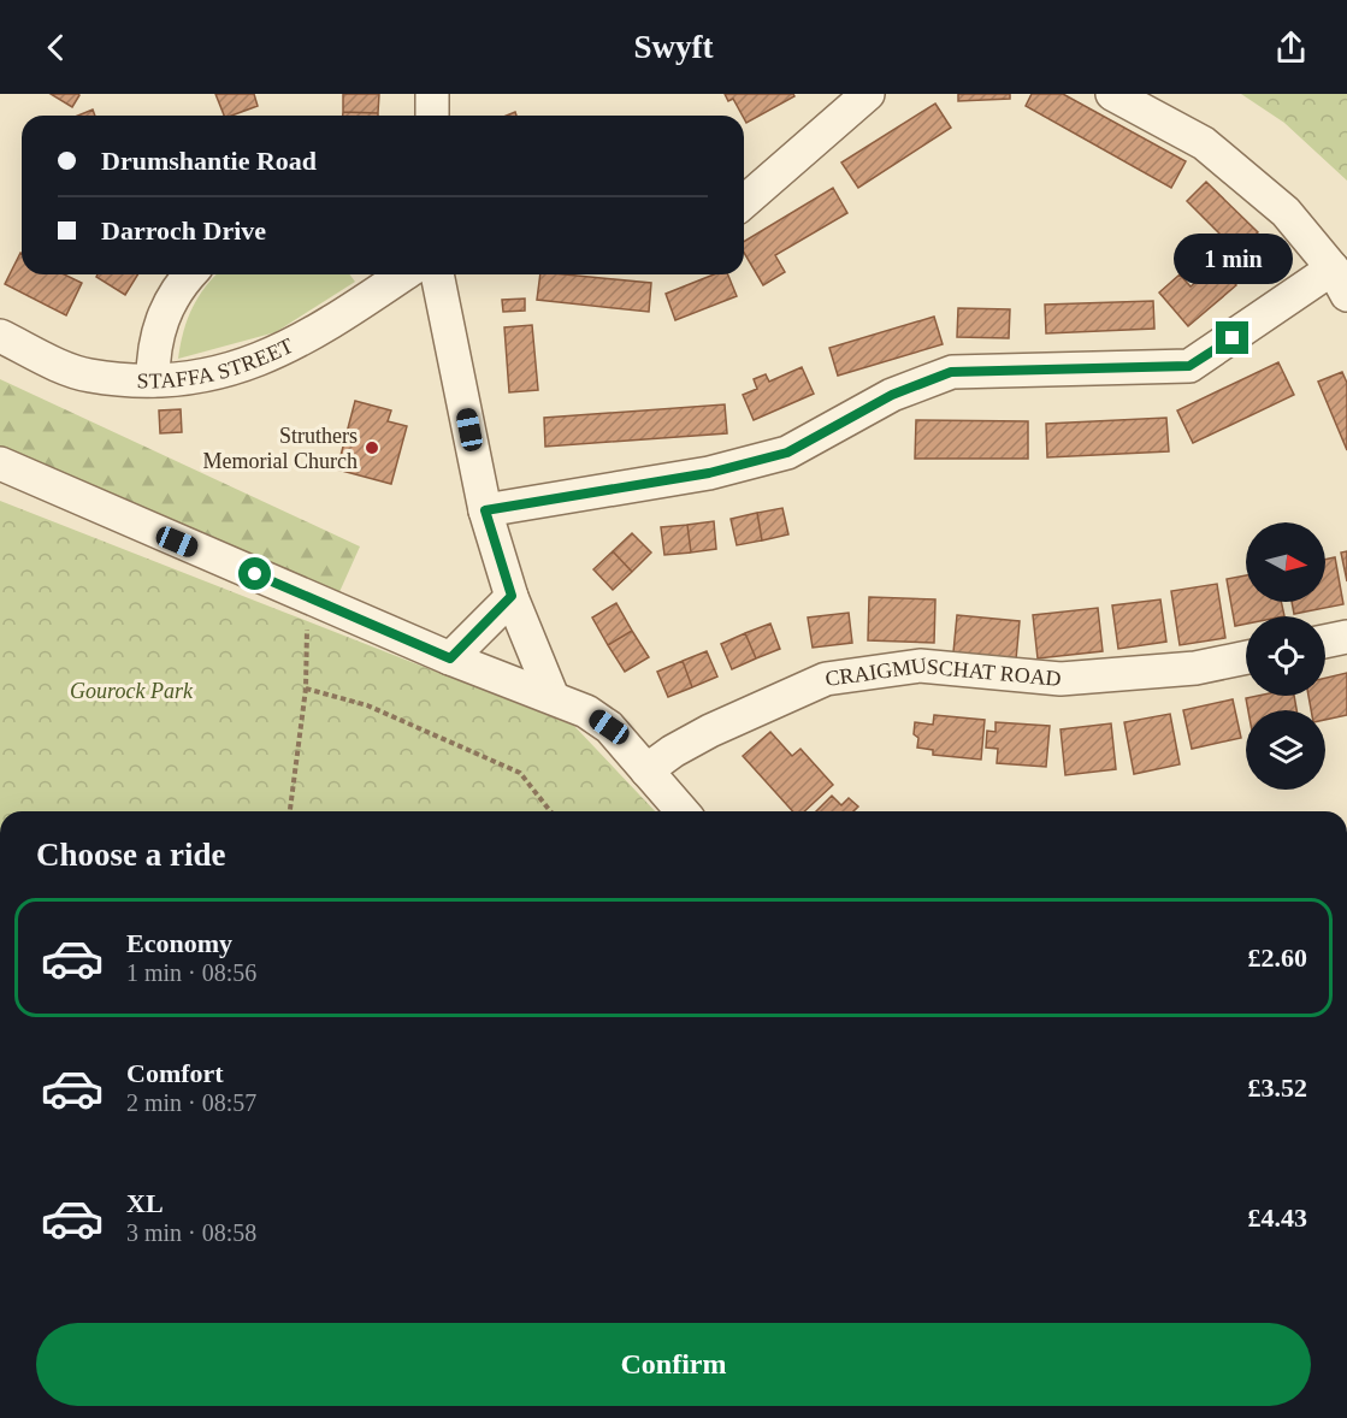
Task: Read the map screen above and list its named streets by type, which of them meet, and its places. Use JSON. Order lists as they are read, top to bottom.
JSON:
{
  "streets": {
    "street": ["STAFFA STREET", "CRAIGMUSCHAT ROAD"]
  },
  "parks": ["Gourock Park"],
  "places": ["Struthers Memorial Church"],
  "north": "right",
  "page": {
    "header": "Swyft",
    "banner": ["Drumshantie Road", "Darroch Drive"],
    "bubble": "1 min",
    "heading": "Choose a ride",
    "list": [
      {
        "name": "Economy",
        "note": "1 min · 08:56",
        "value": "£2.60"
      },
      {
        "name": "Comfort",
        "note": "2 min · 08:57",
        "value": "£3.52"
      },
      {
        "name": "XL",
        "note": "3 min · 08:58",
        "value": "£4.43"
      }
    ],
    "buttons": "Confirm"
  }
}
